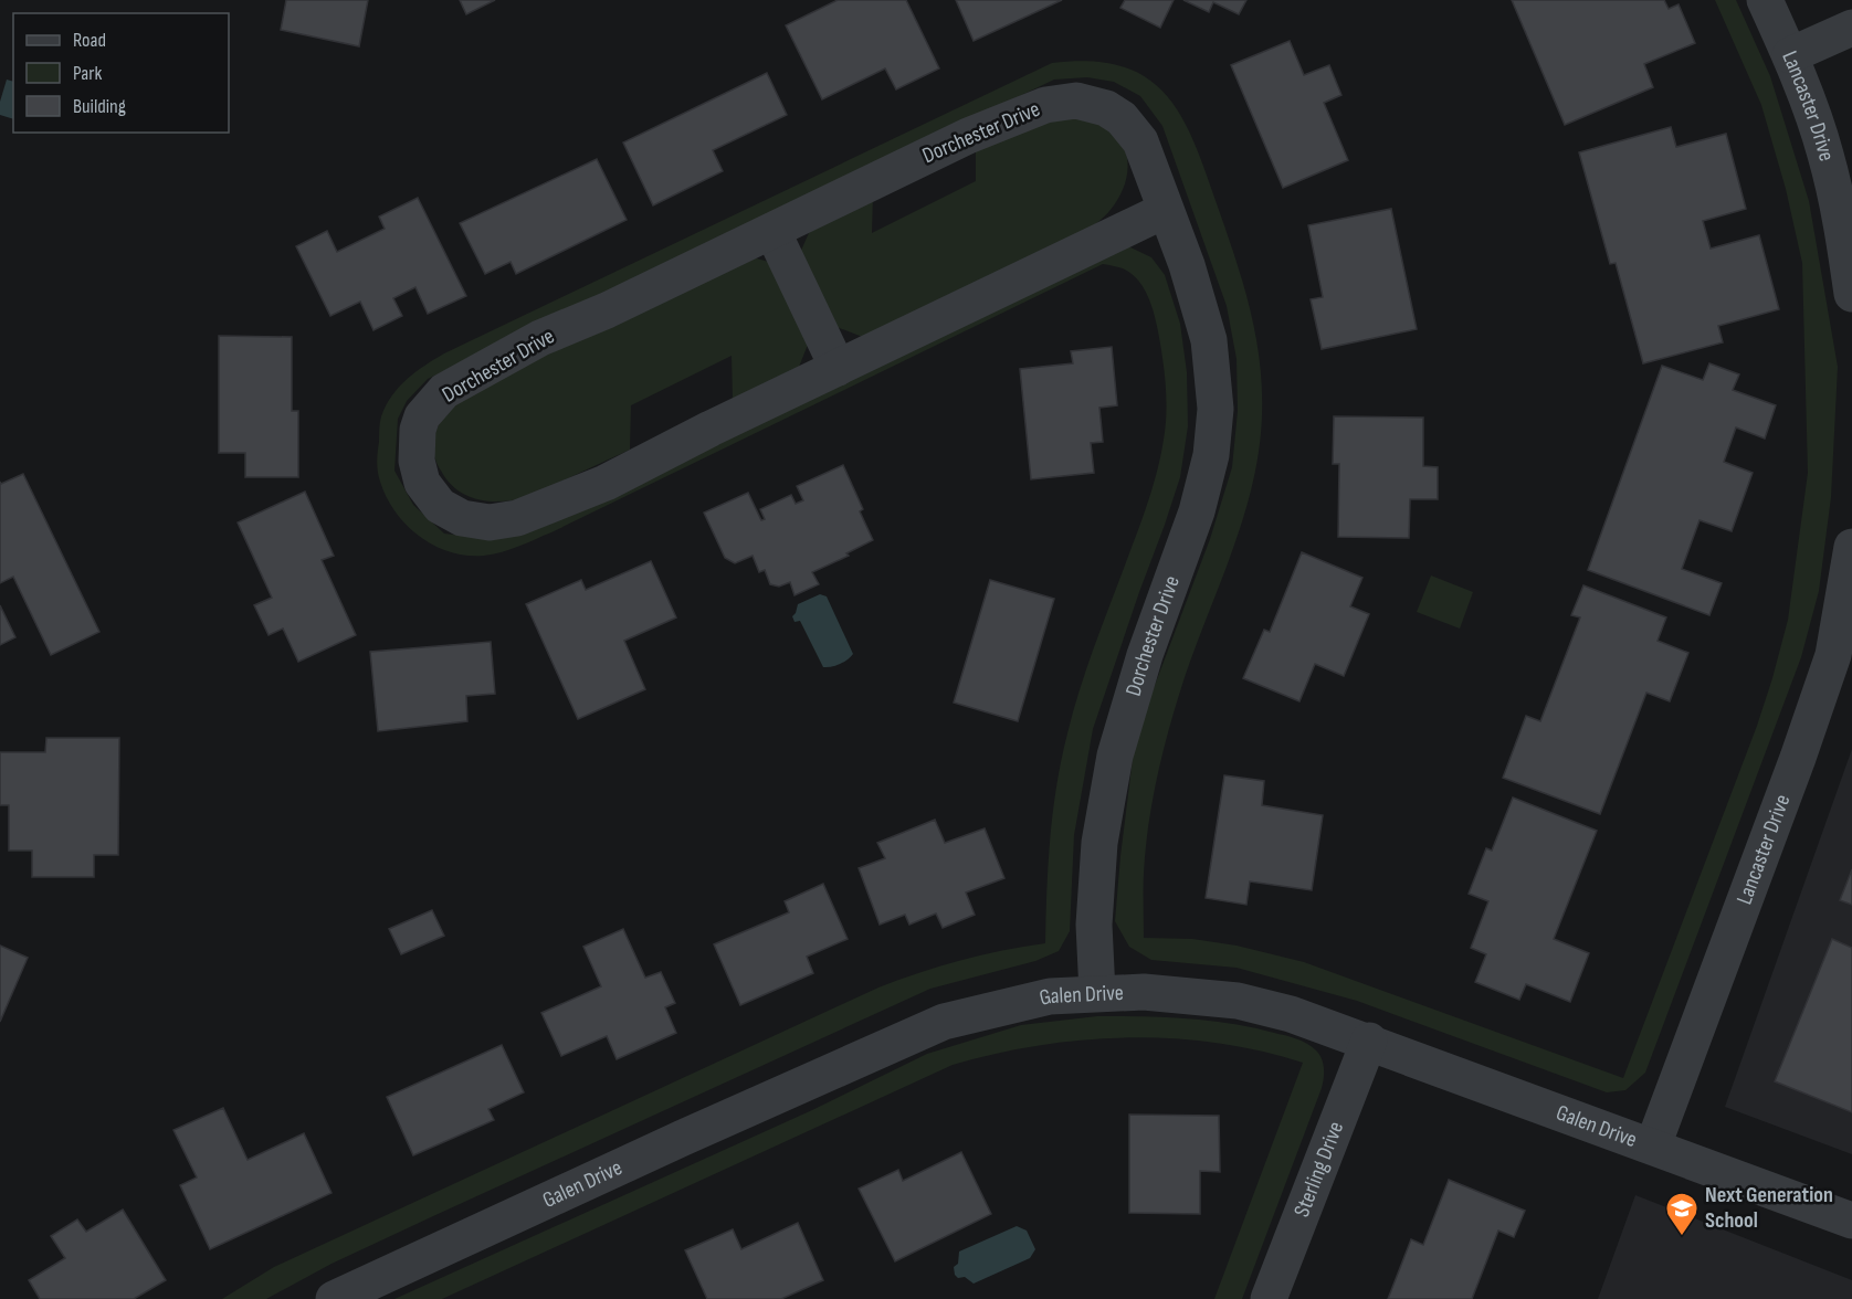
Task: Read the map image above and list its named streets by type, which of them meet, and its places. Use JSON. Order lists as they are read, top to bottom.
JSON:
{
  "streets": {
    "street": [
      "Lancaster Drive",
      "Dorchester Drive",
      "Galen Drive",
      "Sterling Drive"
    ]
  },
  "crossings": [
    ["Lancaster Drive", "Galen Drive"],
    ["Dorchester Drive", "Galen Drive"],
    ["Galen Drive", "Sterling Drive"]
  ],
  "places": {
    "school or university": ["Next Generation School"]
  },
  "legend": ["Road", "Park", "Building"]
}
